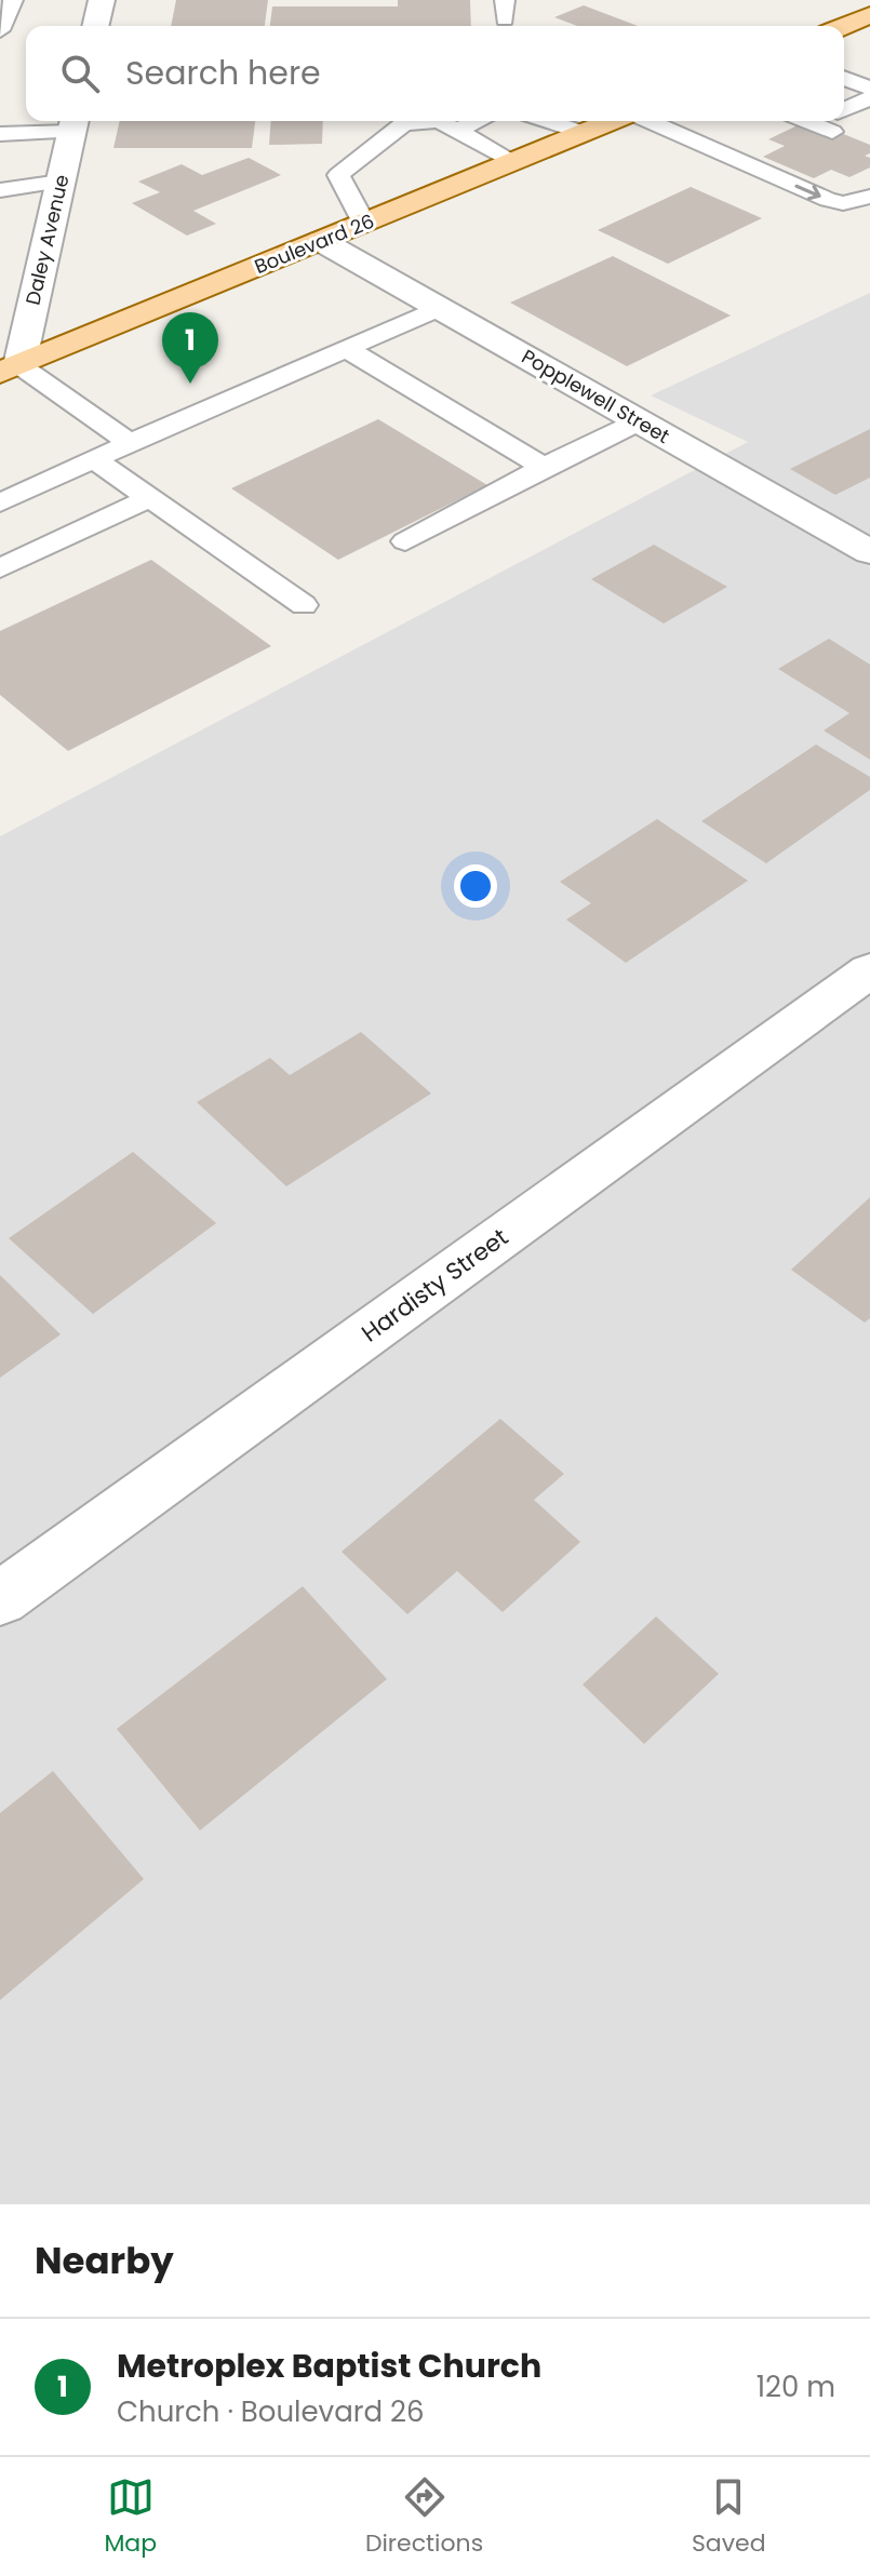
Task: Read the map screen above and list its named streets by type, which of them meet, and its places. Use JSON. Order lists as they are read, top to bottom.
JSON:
{
  "streets": {
    "main road": ["Boulevard 26"],
    "street": ["Daley Avenue", "Popplewell Street", "Hardisty Street"]
  },
  "crossings": [
    ["Daley Avenue", "Boulevard 26"],
    ["Boulevard 26", "Popplewell Street"]
  ],
  "page": {
    "search": "Search here",
    "pins": "1",
    "heading": "Nearby",
    "list": [
      {
        "mark": "1",
        "name": "Metroplex Baptist Church",
        "note": "Church · Boulevard 26",
        "value": "120 m"
      }
    ],
    "nav": ["Map", "Directions", "Saved"]
  }
}
